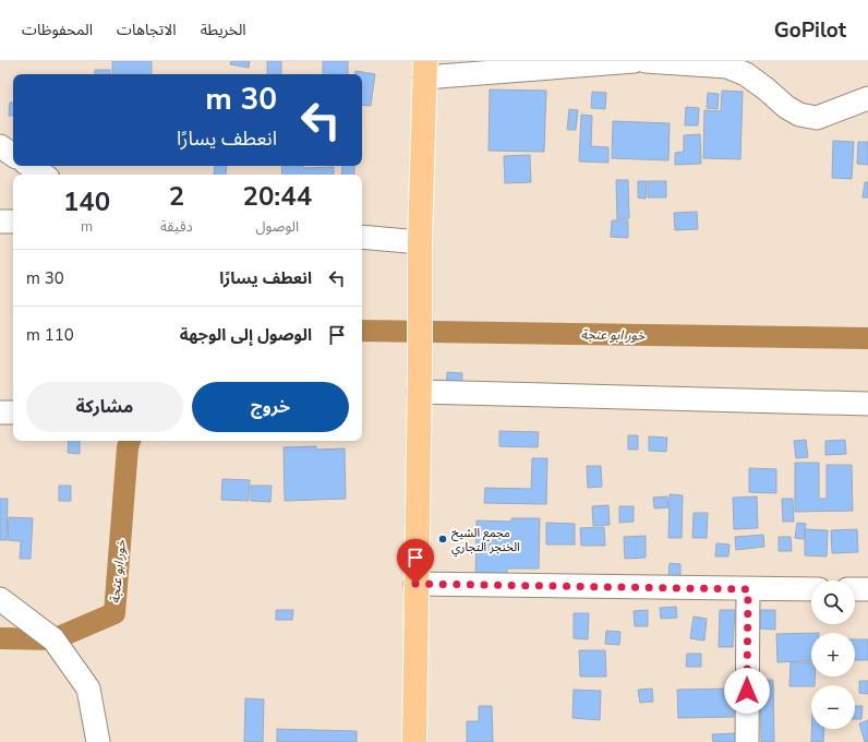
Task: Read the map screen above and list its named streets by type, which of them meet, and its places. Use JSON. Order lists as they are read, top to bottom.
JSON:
{
  "water": ["خور ابو عنجة"],
  "places": ["مجمع الشيخ الخنجر التجاري"],
  "page": {
    "header": "GoPilot",
    "nav": ["الخريطة", "الاتجاهات", "المحفوظات"],
    "turn": ["30 m", "انعطف يسارًا"],
    "eta": [
      "20:44",
      "الوصول",
      "2",
      "دقيقة",
      "140",
      "m"
    ],
    "list": [
      {
        "name": "انعطف يسارًا",
        "value": "30 m"
      },
      {
        "name": "الوصول إلى الوجهة",
        "value": "110 m"
      }
    ],
    "buttons": ["خروج", "مشاركة"],
    "map_buttons": ["+", "−"]
  }
}
